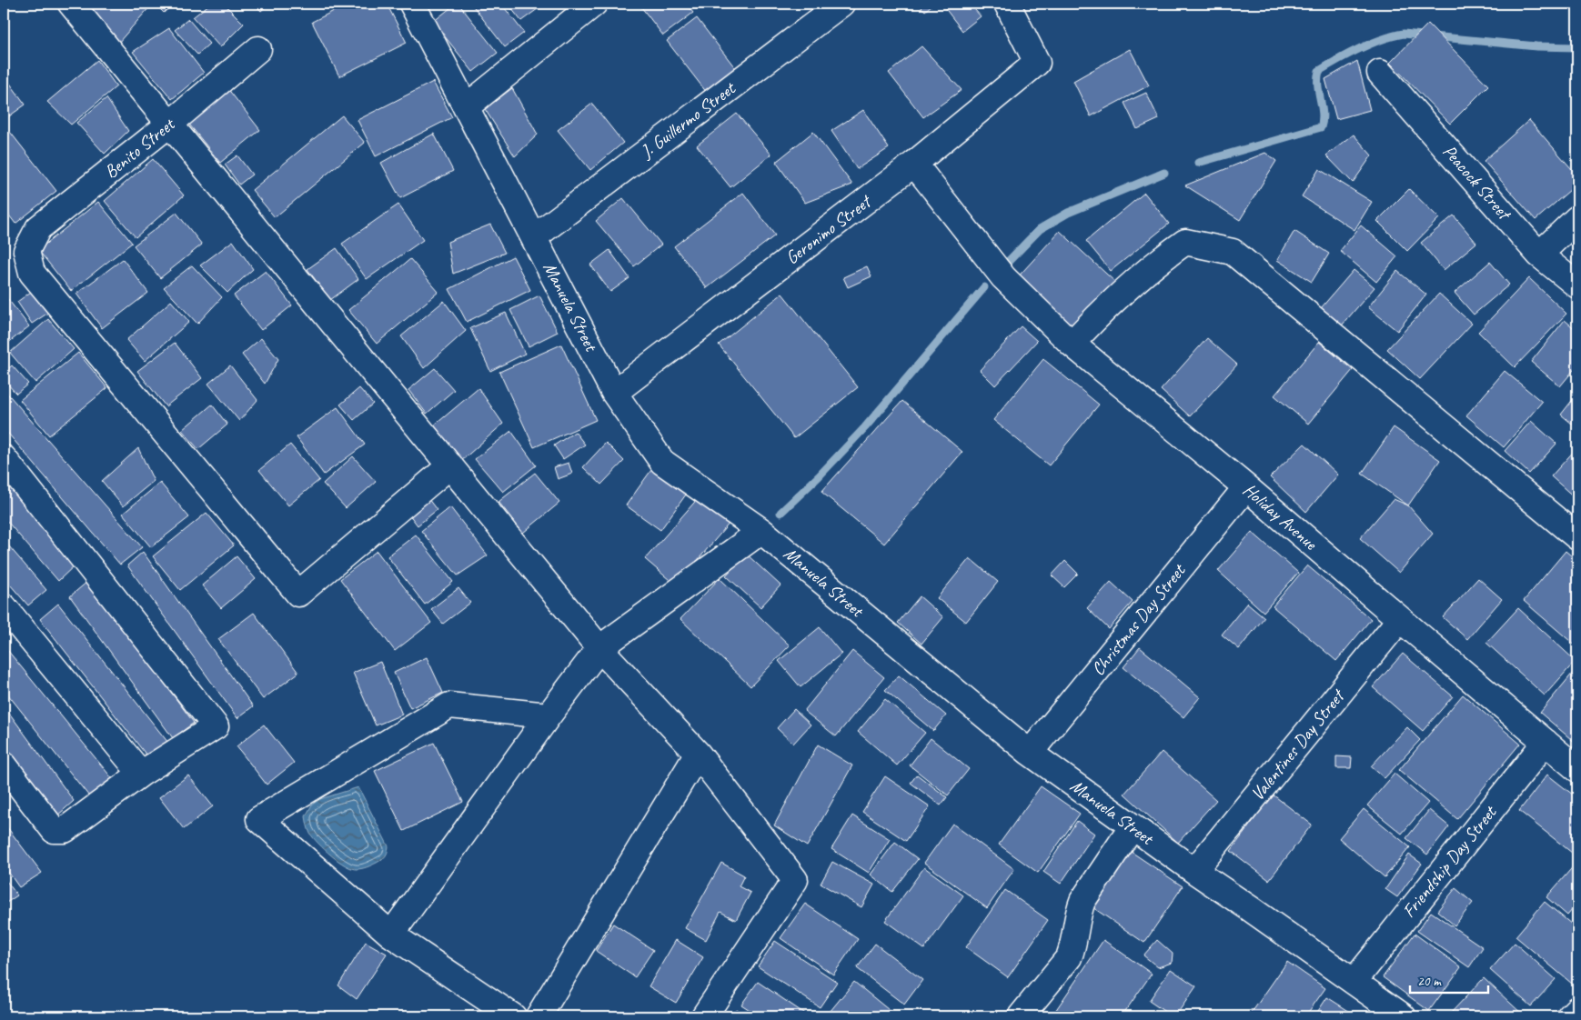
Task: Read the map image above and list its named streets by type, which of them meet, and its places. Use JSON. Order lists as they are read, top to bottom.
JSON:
{
  "streets": {
    "street": [
      "J. Guillermo Street",
      "Benito Street",
      "Peacock Street",
      "Geronimo Street",
      "Manuela Street",
      "Holiday Avenue",
      "Christmas Day Street",
      "Valentines Day Street",
      "Friendship Day Street"
    ]
  },
  "crossings": [
    ["J. Guillermo Street", "Manuela Street"],
    ["Geronimo Street", "Manuela Street"],
    ["Geronimo Street", "Holiday Avenue"],
    ["Manuela Street", "Christmas Day Street"],
    ["Manuela Street", "Valentines Day Street"],
    ["Manuela Street", "Friendship Day Street"],
    ["Holiday Avenue", "Christmas Day Street"],
    ["Holiday Avenue", "Valentines Day Street"],
    ["Holiday Avenue", "Friendship Day Street"]
  ],
  "scale_bar": "20 m"
}
